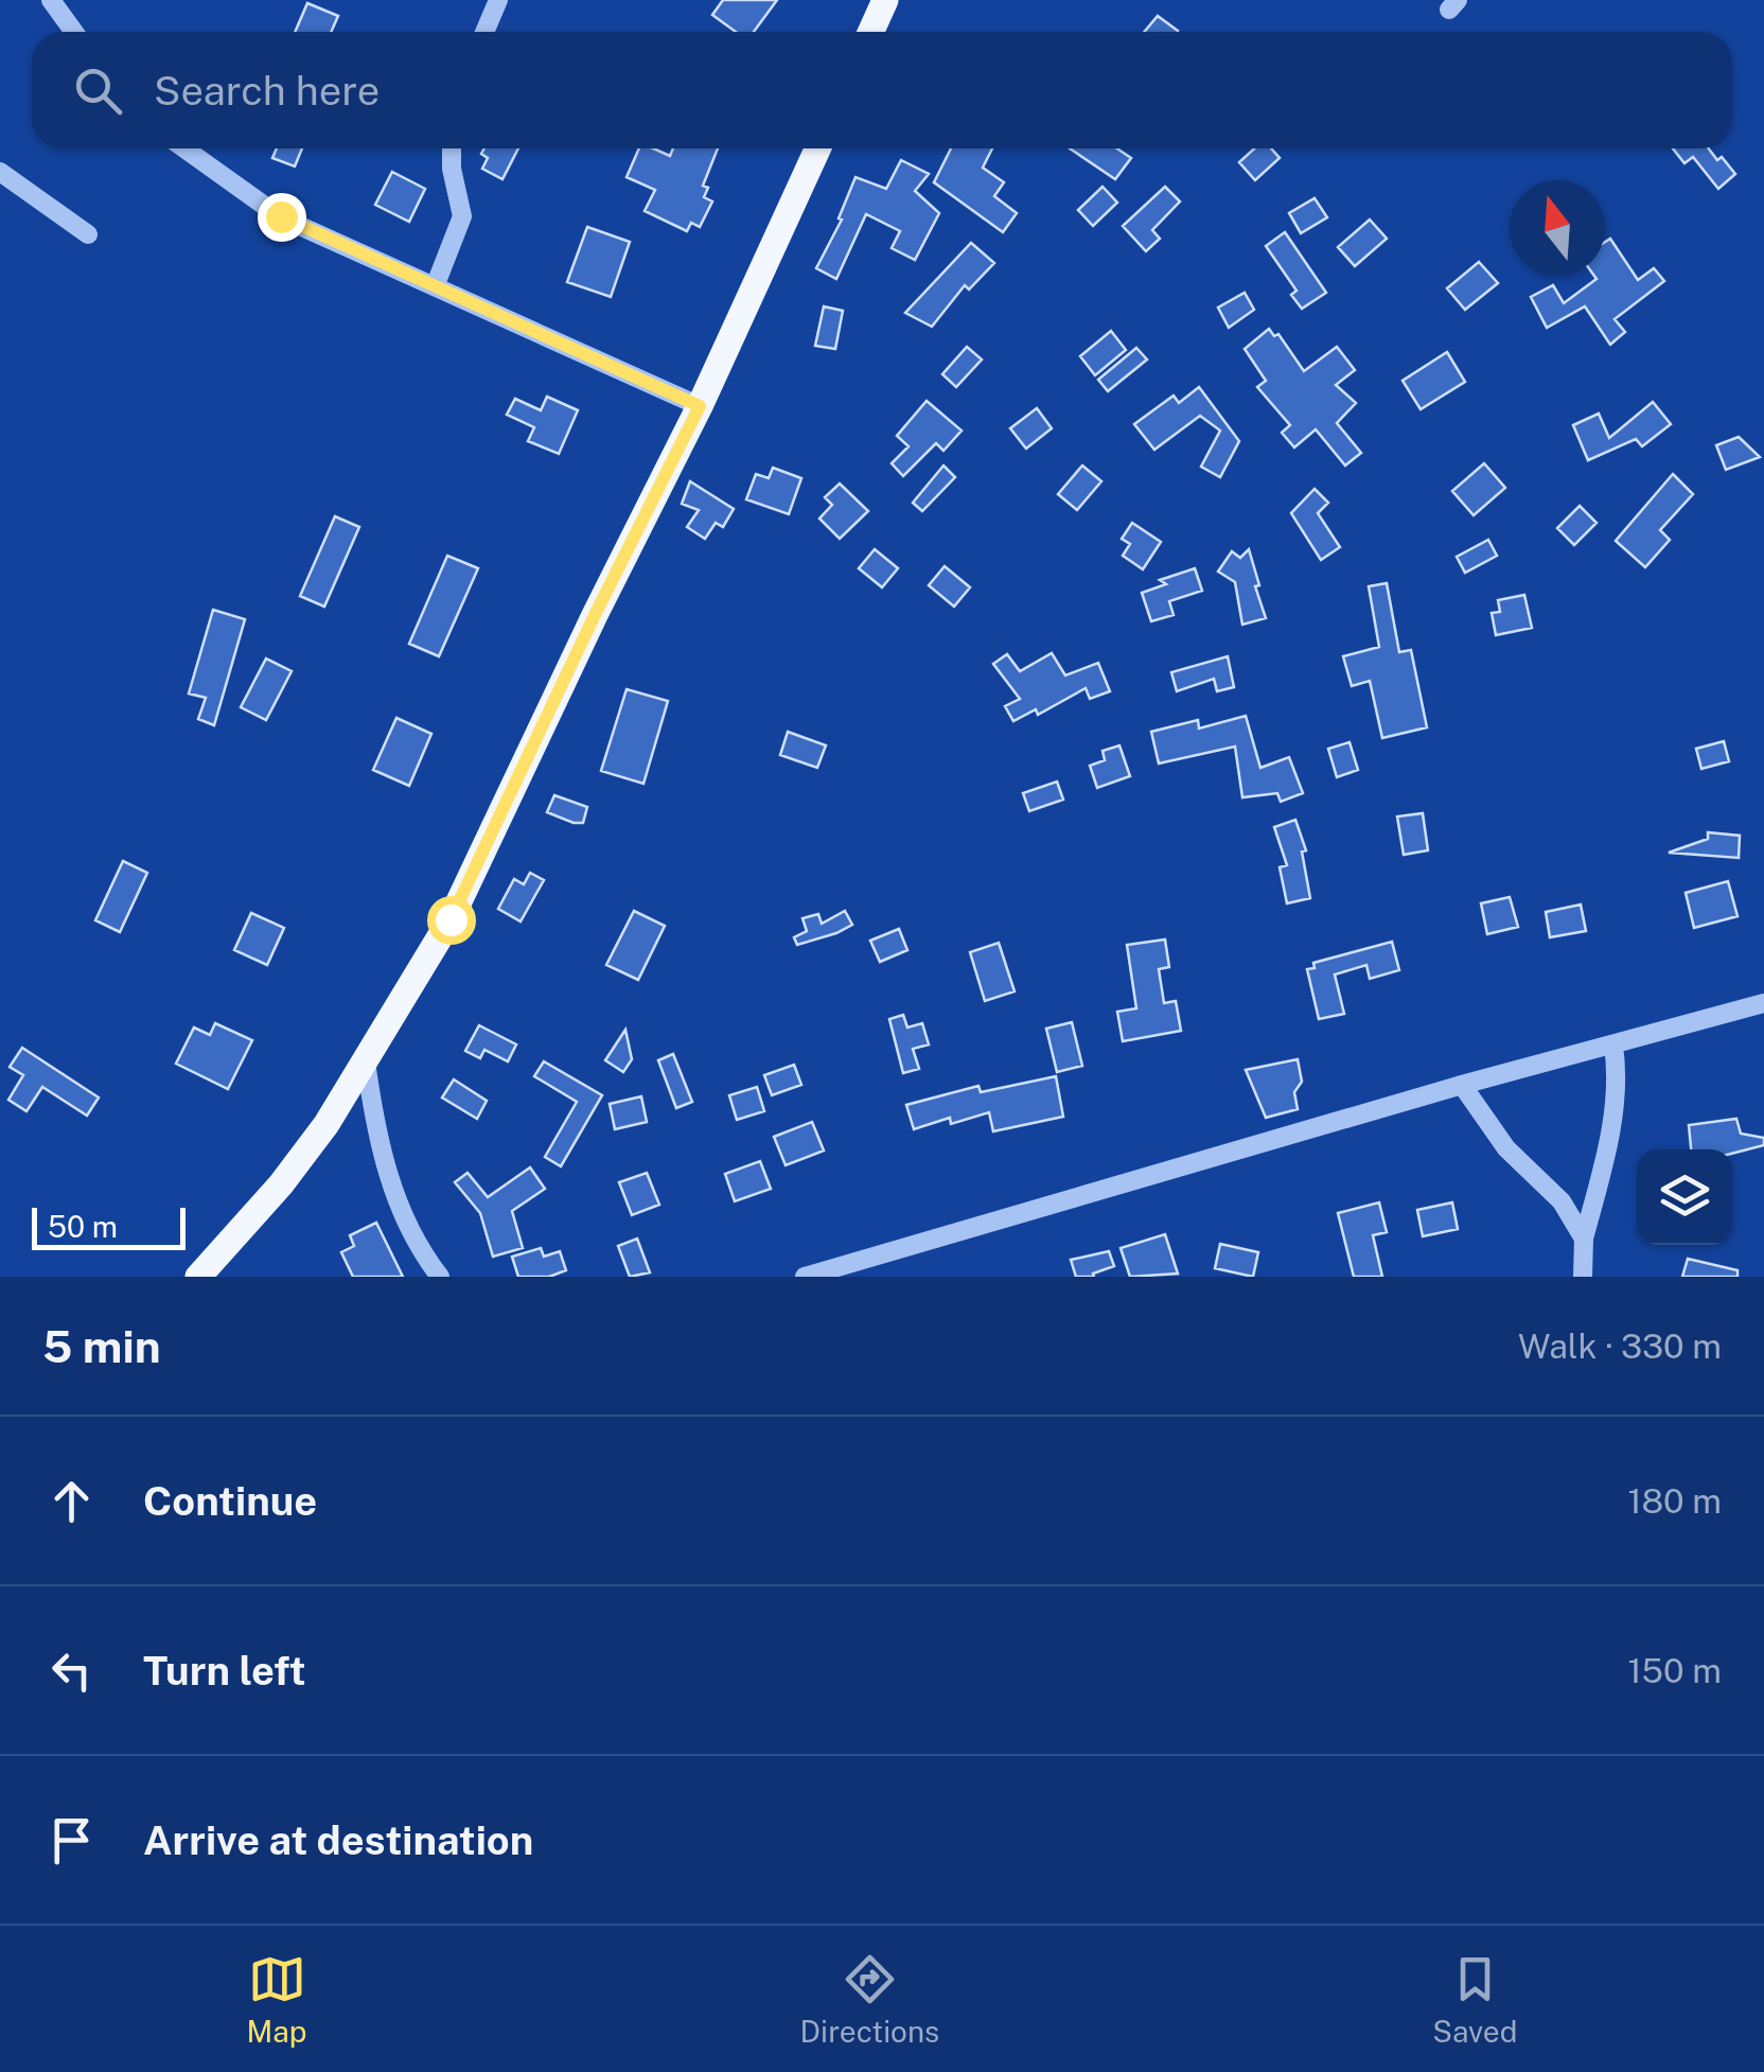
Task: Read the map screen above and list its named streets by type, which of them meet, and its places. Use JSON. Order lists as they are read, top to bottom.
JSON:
{
  "scale_bar": "50 m",
  "north": "top",
  "page": {
    "search": "Search here",
    "scale": "50 m",
    "heading": ["5 min", "Walk · 330 m"],
    "list": [
      ["Continue", "180 m"],
      ["Turn left", "150 m"],
      "Arrive at destination"
    ],
    "nav": ["Map", "Directions", "Saved"]
  }
}
